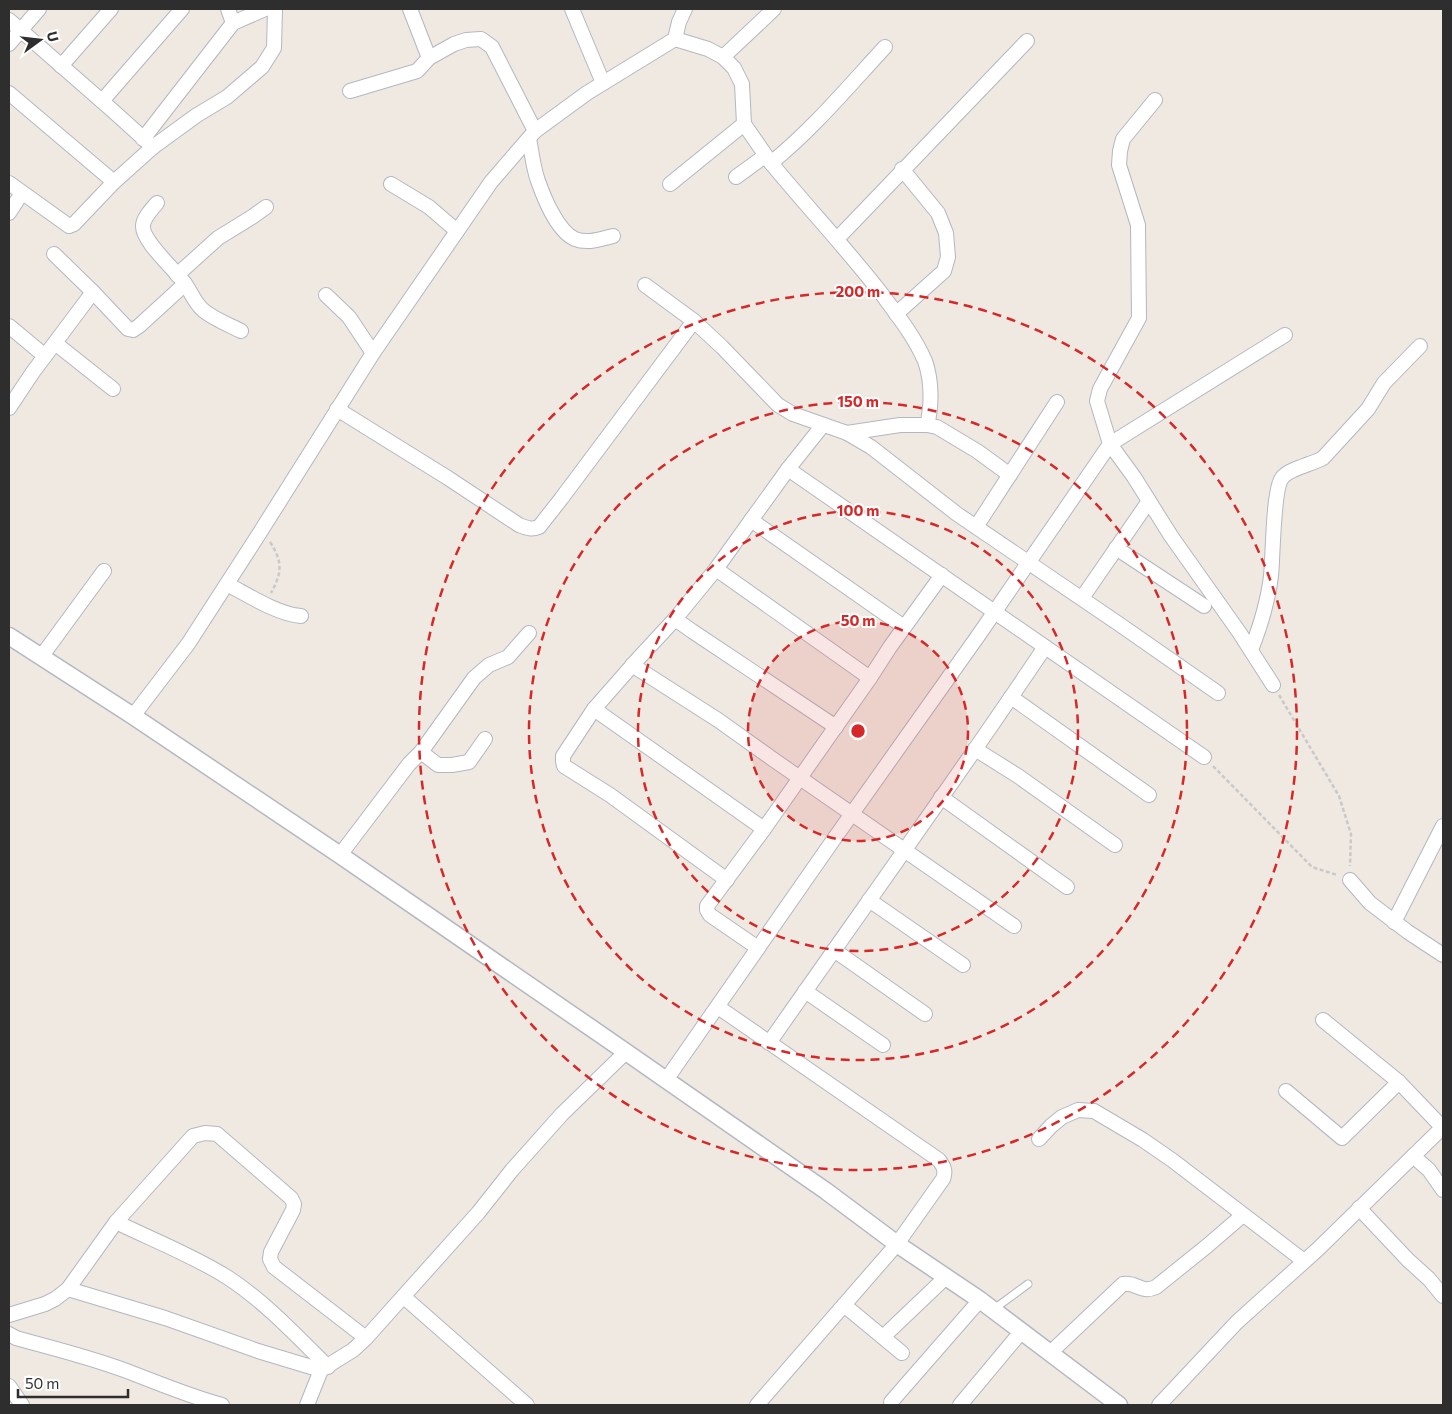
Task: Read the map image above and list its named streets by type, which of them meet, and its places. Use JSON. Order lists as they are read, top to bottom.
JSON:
{
  "scale_bar": "50 m",
  "north": "right",
  "rings": [
    "200 m",
    "150 m",
    "100 m",
    "50 m"
  ]
}
